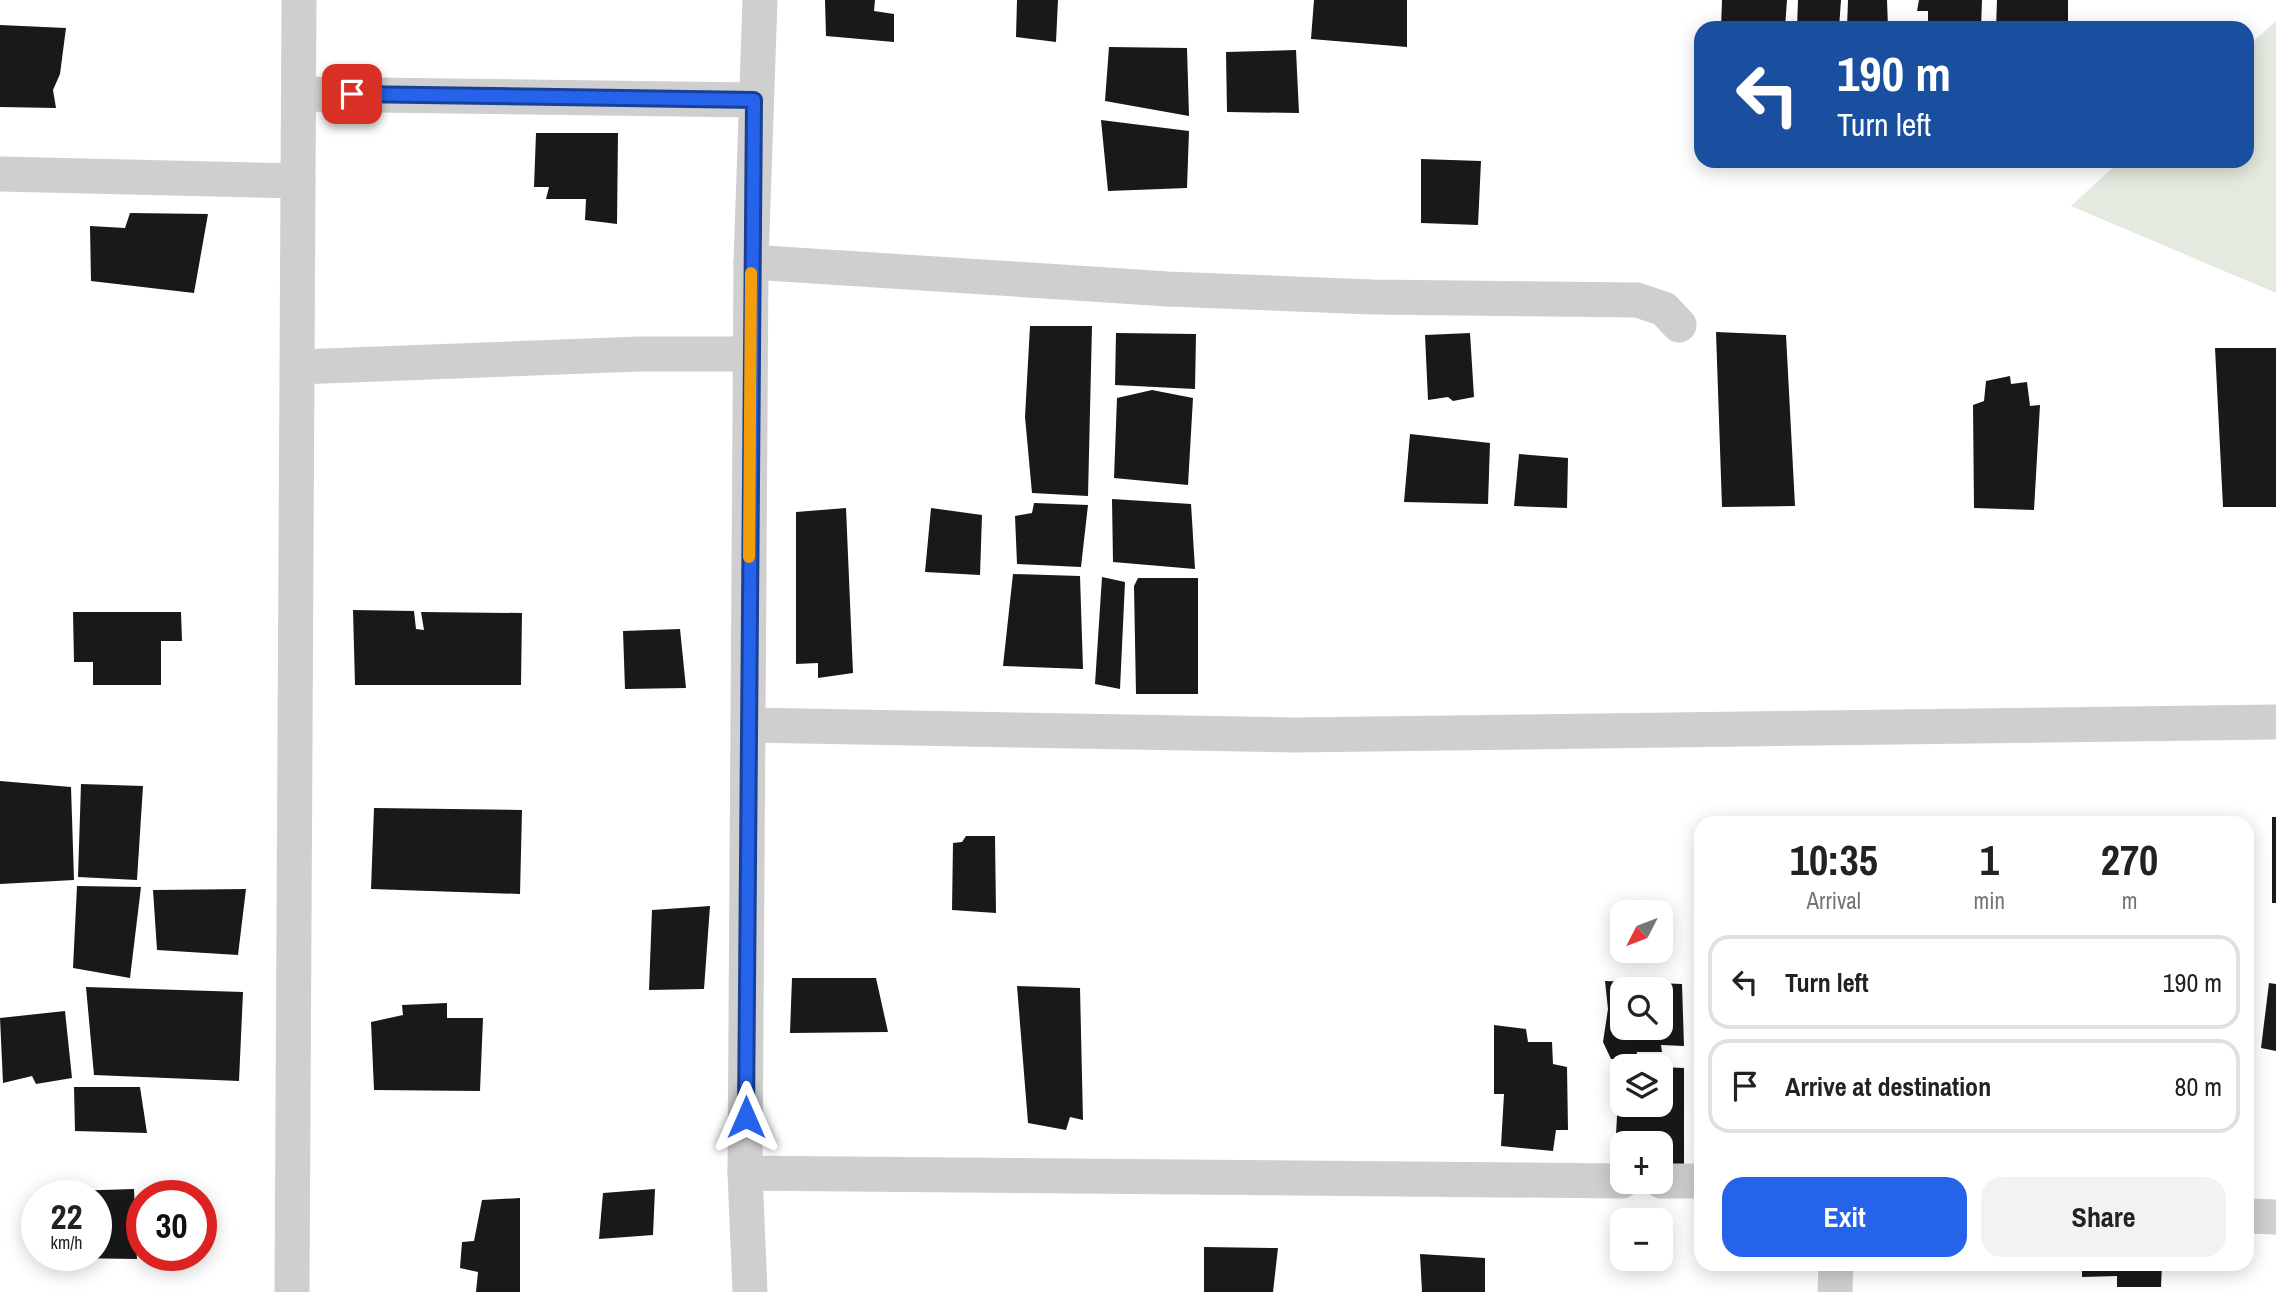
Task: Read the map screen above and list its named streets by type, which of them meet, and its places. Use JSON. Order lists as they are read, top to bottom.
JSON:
{
  "north": "bottom left",
  "page": {
    "turn": ["190 m", "Turn left"],
    "eta": [
      "10:35",
      "Arrival",
      "1",
      "min",
      "270",
      "m"
    ],
    "map_buttons": ["+", "−"],
    "list": [
      {
        "name": "Turn left",
        "value": "190 m"
      },
      {
        "name": "Arrive at destination",
        "value": "80 m"
      }
    ],
    "buttons": ["Exit", "Share"],
    "speed": "22 km/h",
    "limit": "30"
  }
}
